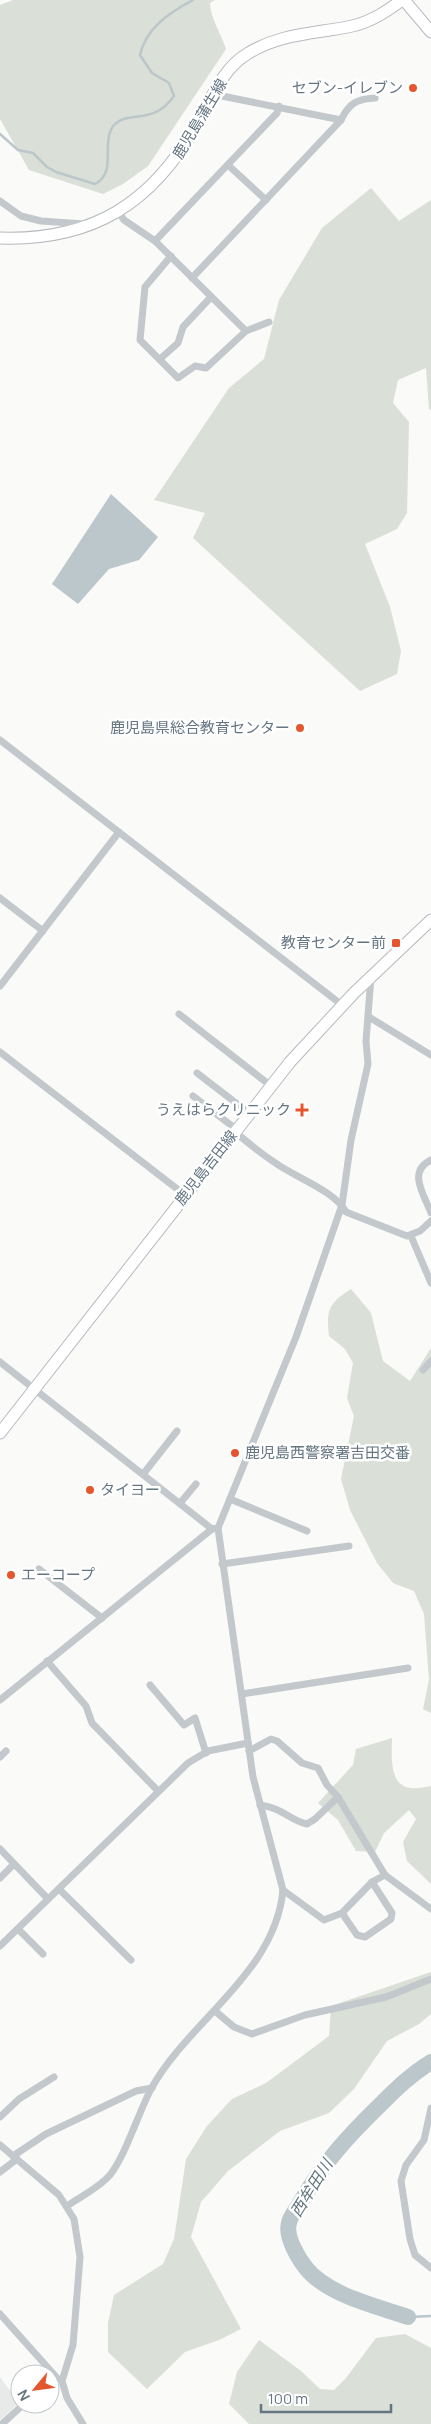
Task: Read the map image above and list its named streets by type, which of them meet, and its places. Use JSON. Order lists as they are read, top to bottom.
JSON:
{
  "streets": {
    "main road": ["鹿児島蒲生線", "鹿児島吉田線"]
  },
  "water": ["西牟田川"],
  "places": {
    "other": [
      "セブン-イレブン",
      "鹿児島県総合教育センター",
      "鹿児島西警察署吉田交番",
      "タイヨー",
      "エーコープ"
    ],
    "transit": ["教育センター前"],
    "health": ["うえはらクリニック"]
  },
  "scale_bar": "100 m",
  "north": "bottom left"
}
